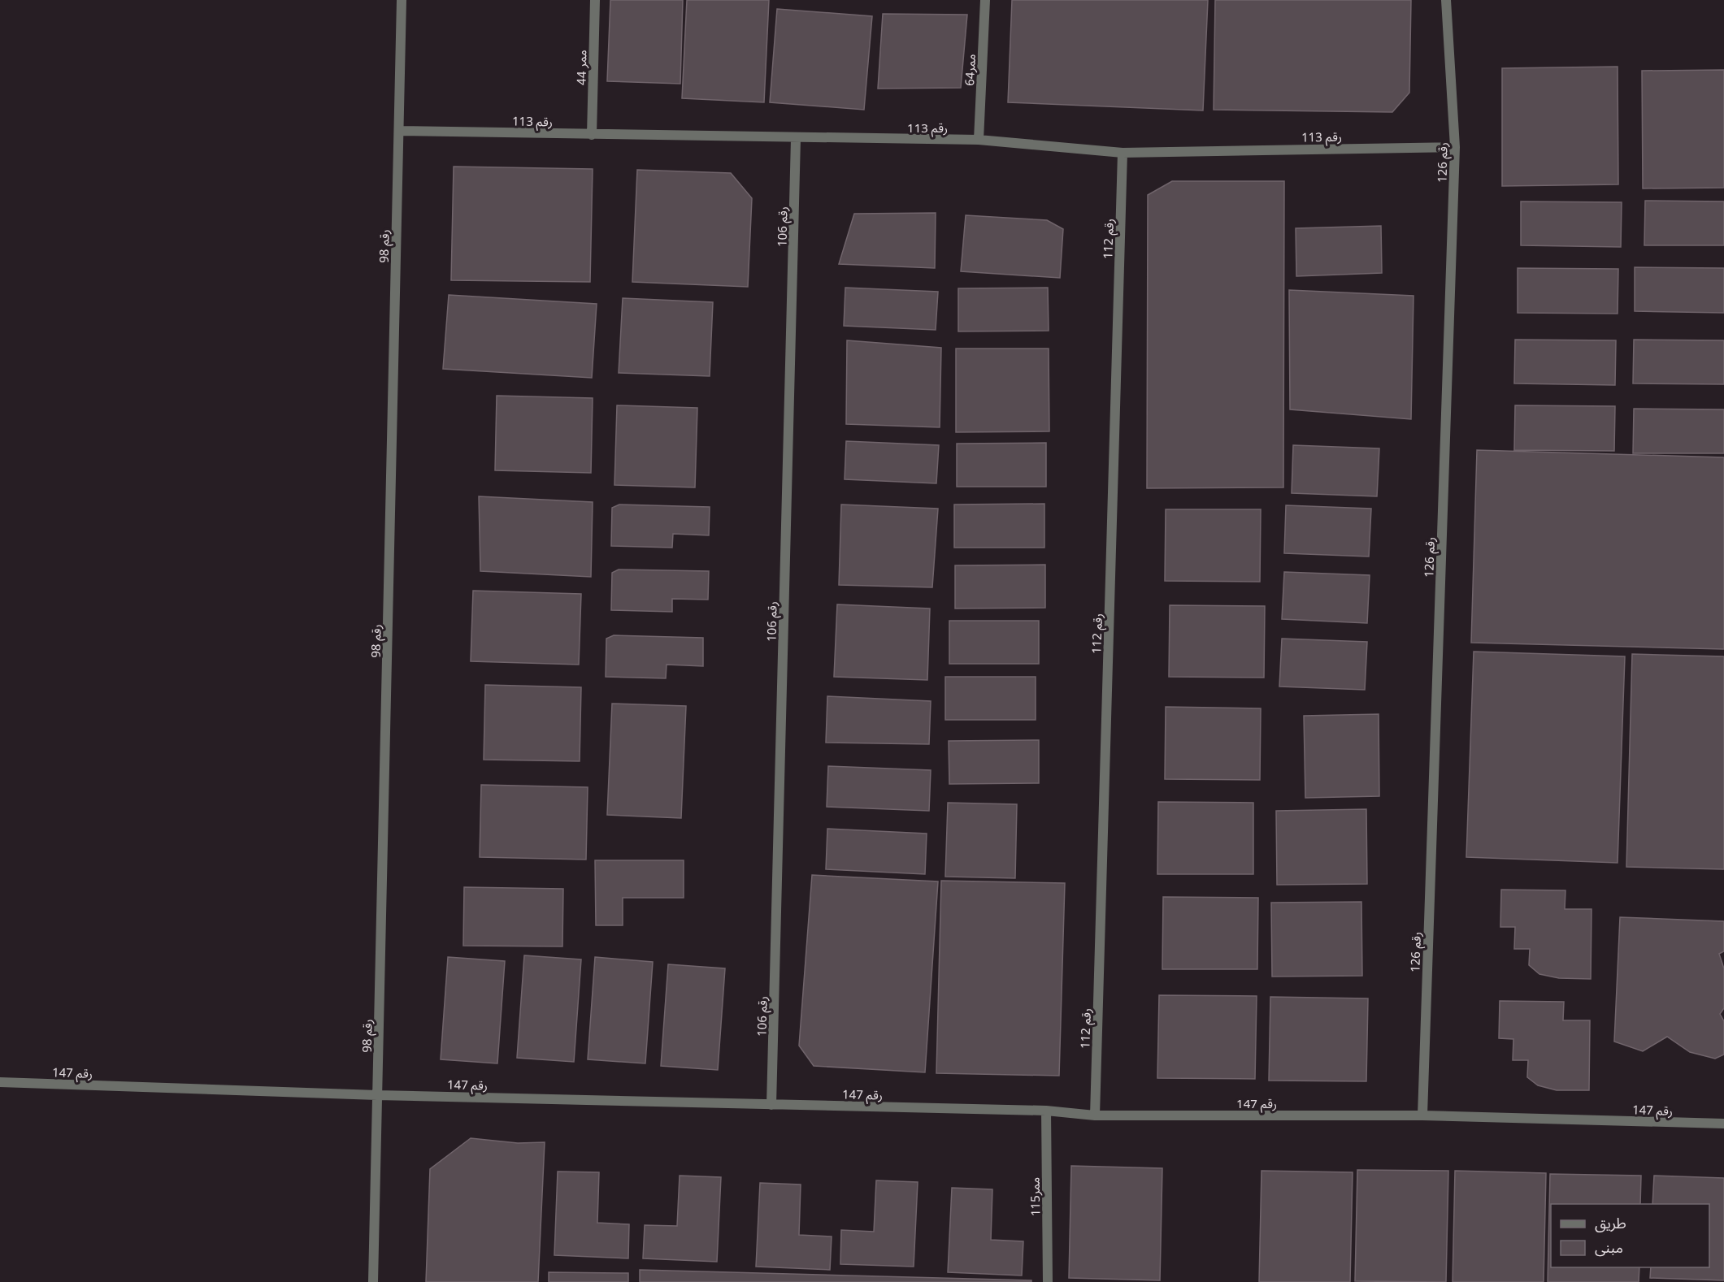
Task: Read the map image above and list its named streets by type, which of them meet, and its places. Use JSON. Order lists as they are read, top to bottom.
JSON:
{
  "streets": {
    "street": [
      "ممر 44",
      "ممر64",
      "رقم 113",
      "رقم 126",
      "رقم 106",
      "رقم 112",
      "رقم 98",
      "رقم 147",
      "ممر115"
    ]
  },
  "crossings": [
    ["ممر 44", "رقم 113"],
    ["ممر64", "رقم 113"],
    ["رقم 113", "رقم 126"],
    ["رقم 113", "رقم 106"],
    ["رقم 113", "رقم 112"],
    ["رقم 113", "رقم 98"],
    ["رقم 126", "رقم 147"],
    ["رقم 106", "رقم 147"],
    ["رقم 112", "رقم 147"],
    ["رقم 98", "رقم 147"],
    ["رقم 147", "ممر115"]
  ],
  "legend": ["طريق", "مبنى"]
}
